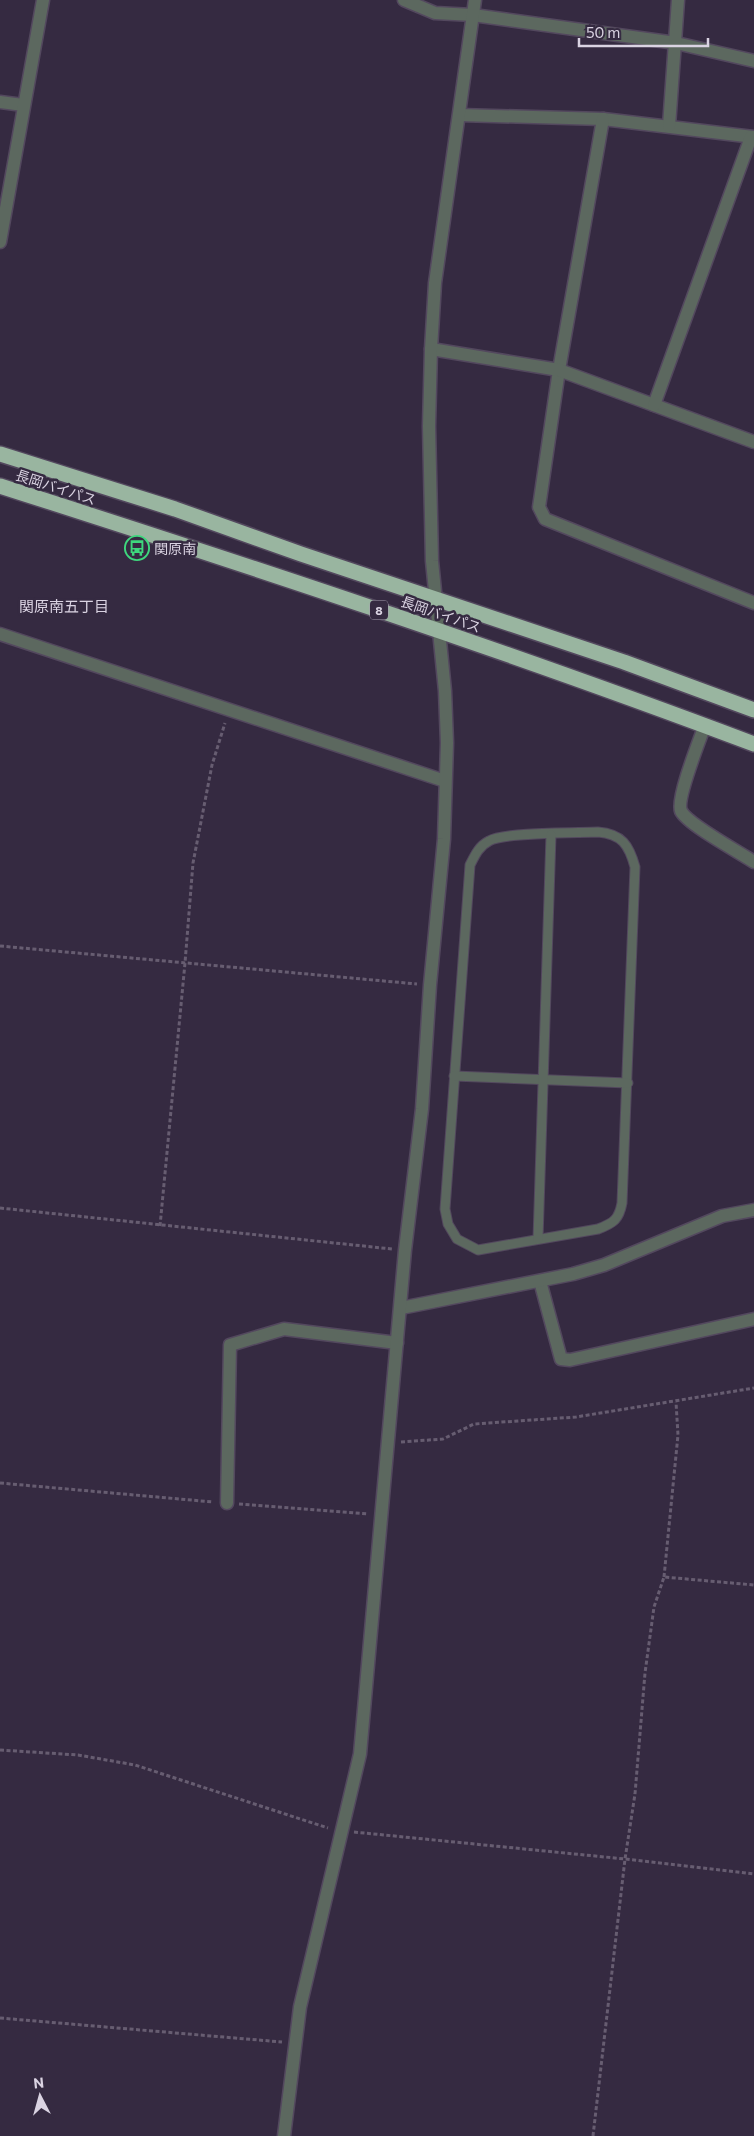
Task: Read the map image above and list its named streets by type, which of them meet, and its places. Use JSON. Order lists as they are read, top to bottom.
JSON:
{
  "streets": {
    "highway": ["長岡バイパス", "8"]
  },
  "districts": ["関原南五丁目"],
  "places": {
    "bus stop": ["関原南"]
  },
  "scale_bar": "50 m",
  "north": "top"
}
